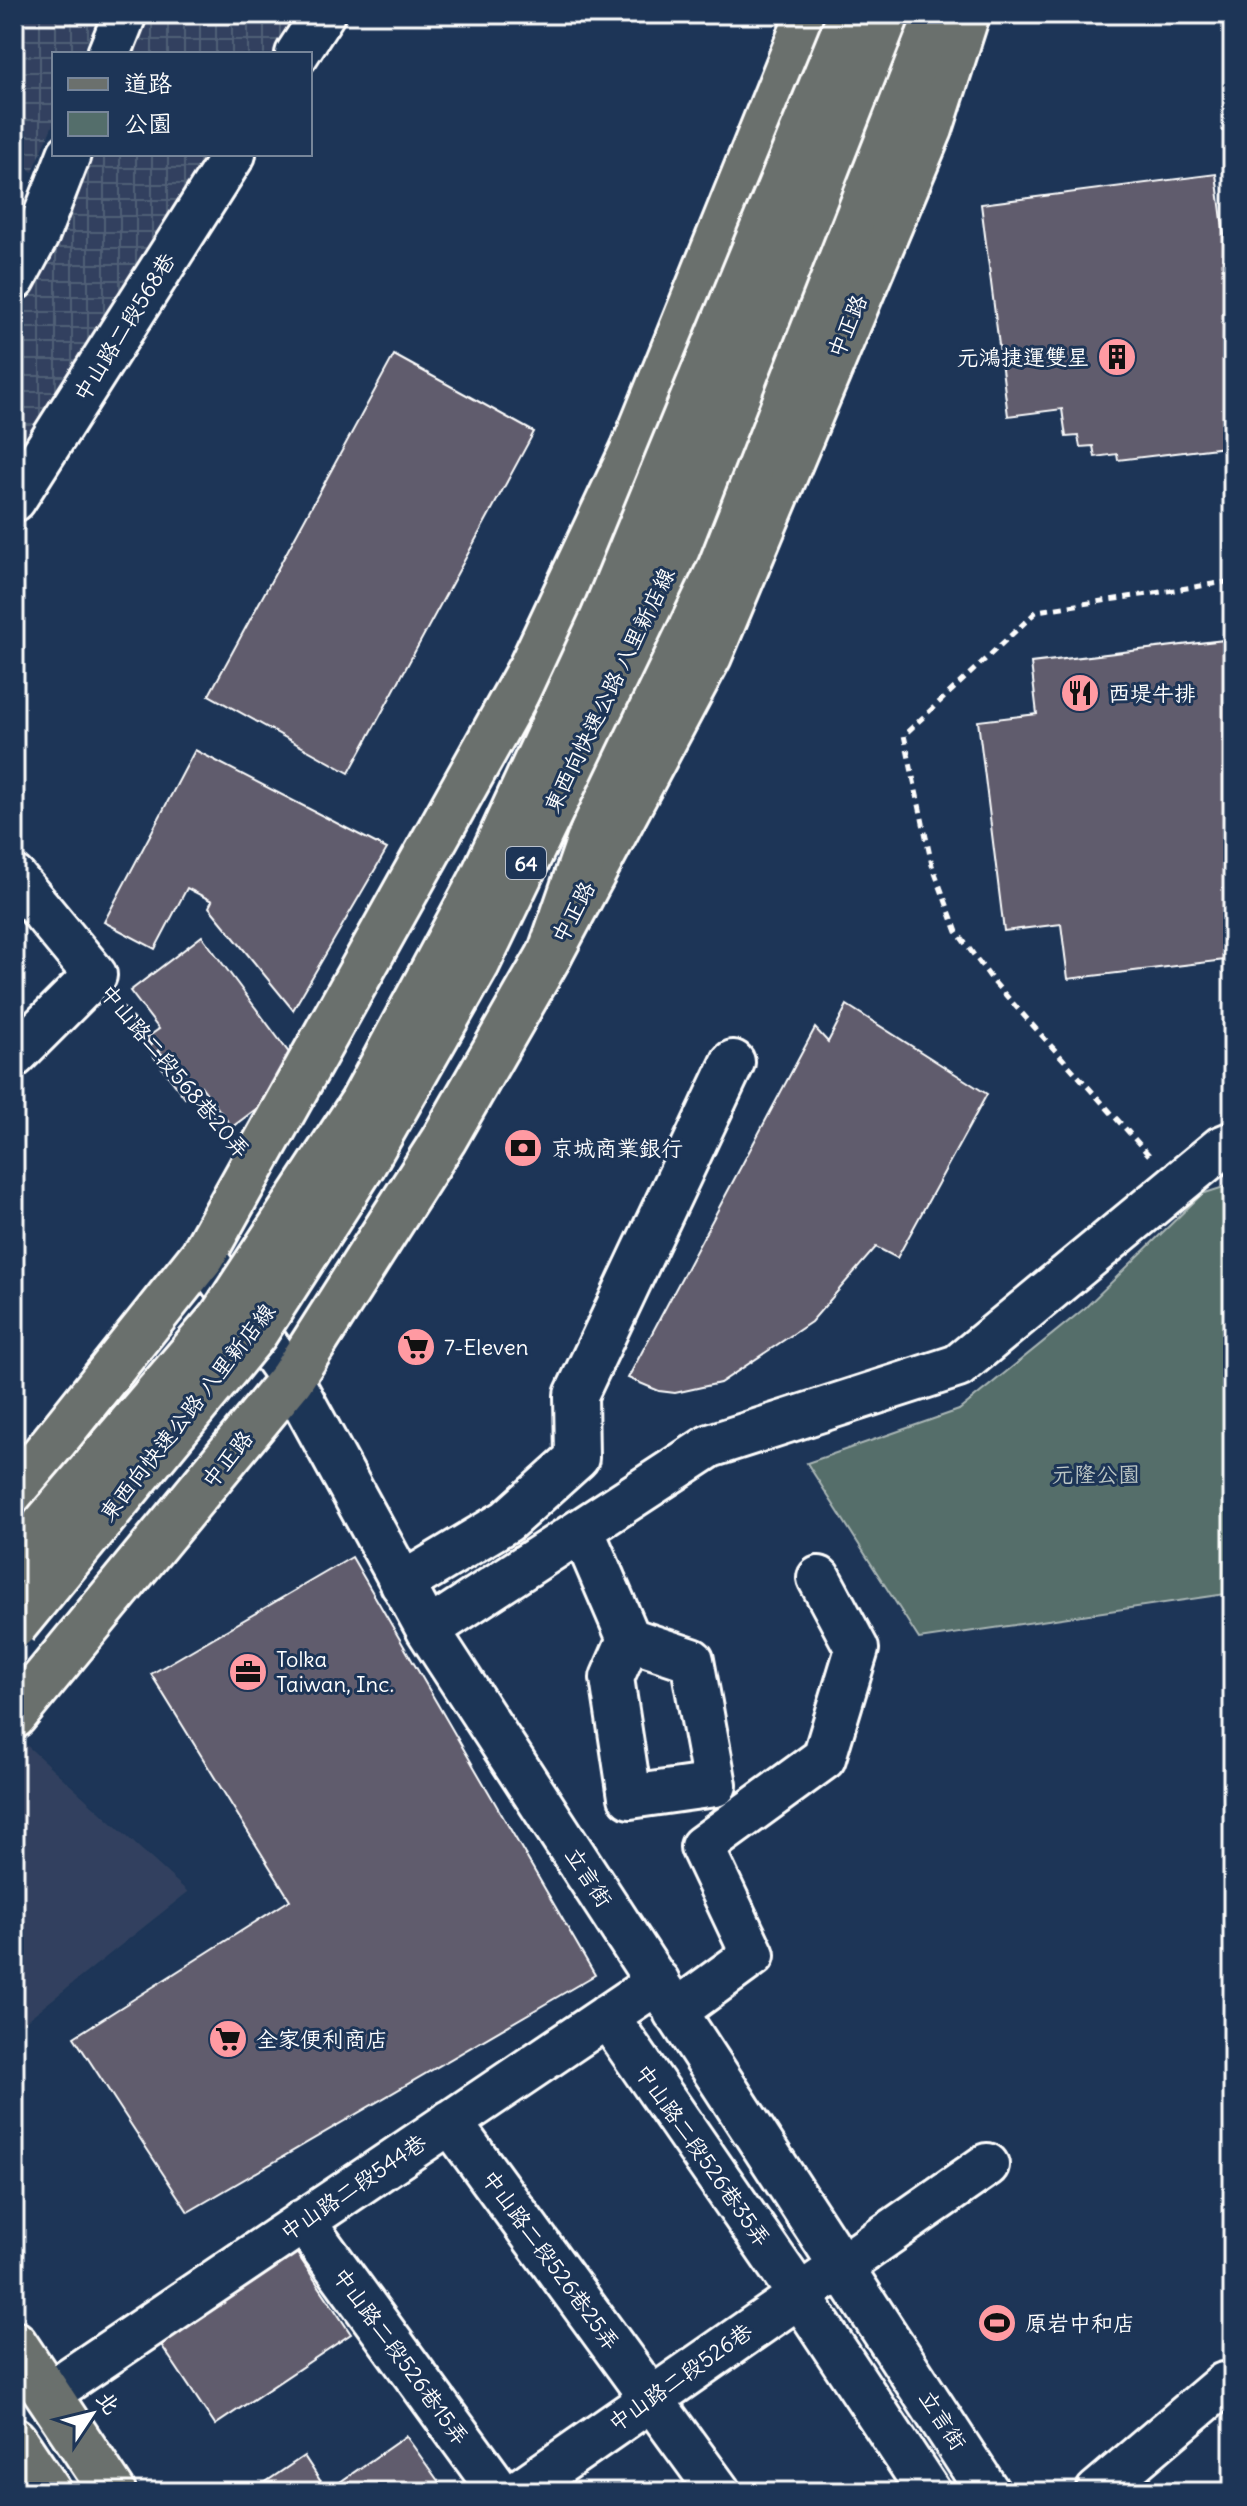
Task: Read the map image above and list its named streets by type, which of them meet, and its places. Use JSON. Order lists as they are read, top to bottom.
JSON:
{
  "streets": {
    "main road": ["中正路", "東西向快速公路 八里新店線", "64"],
    "street": [
      "中山路二段568巷",
      "中山路二段568巷20弄",
      "立言街",
      "中山路二段526巷35弄",
      "中山路二段544巷",
      "中山路二段526巷25弄",
      "中山路二段526巷15弄",
      "中山路二段526巷"
    ]
  },
  "crossings": [
    ["中正路", "立言街"],
    ["立言街", "中山路二段544巷"],
    ["立言街", "中山路二段526巷"],
    ["中山路二段526巷35弄", "中山路二段544巷"],
    ["中山路二段526巷35弄", "中山路二段526巷"],
    ["中山路二段544巷", "中山路二段526巷25弄"],
    ["中山路二段544巷", "中山路二段526巷15弄"],
    ["中山路二段526巷25弄", "中山路二段526巷"]
  ],
  "parks": ["元隆公園"],
  "places": {
    "building": ["元鴻捷運雙星"],
    "restaurant": ["西堤牛排"],
    "bank": ["京城商業銀行"],
    "supermarket": ["7-Eleven", "全家便利商店"],
    "office": ["Tolka Taiwan, Inc."],
    "sports": ["原岩中和店"]
  },
  "legend": ["道路", "公園"],
  "north": "top right"
}
